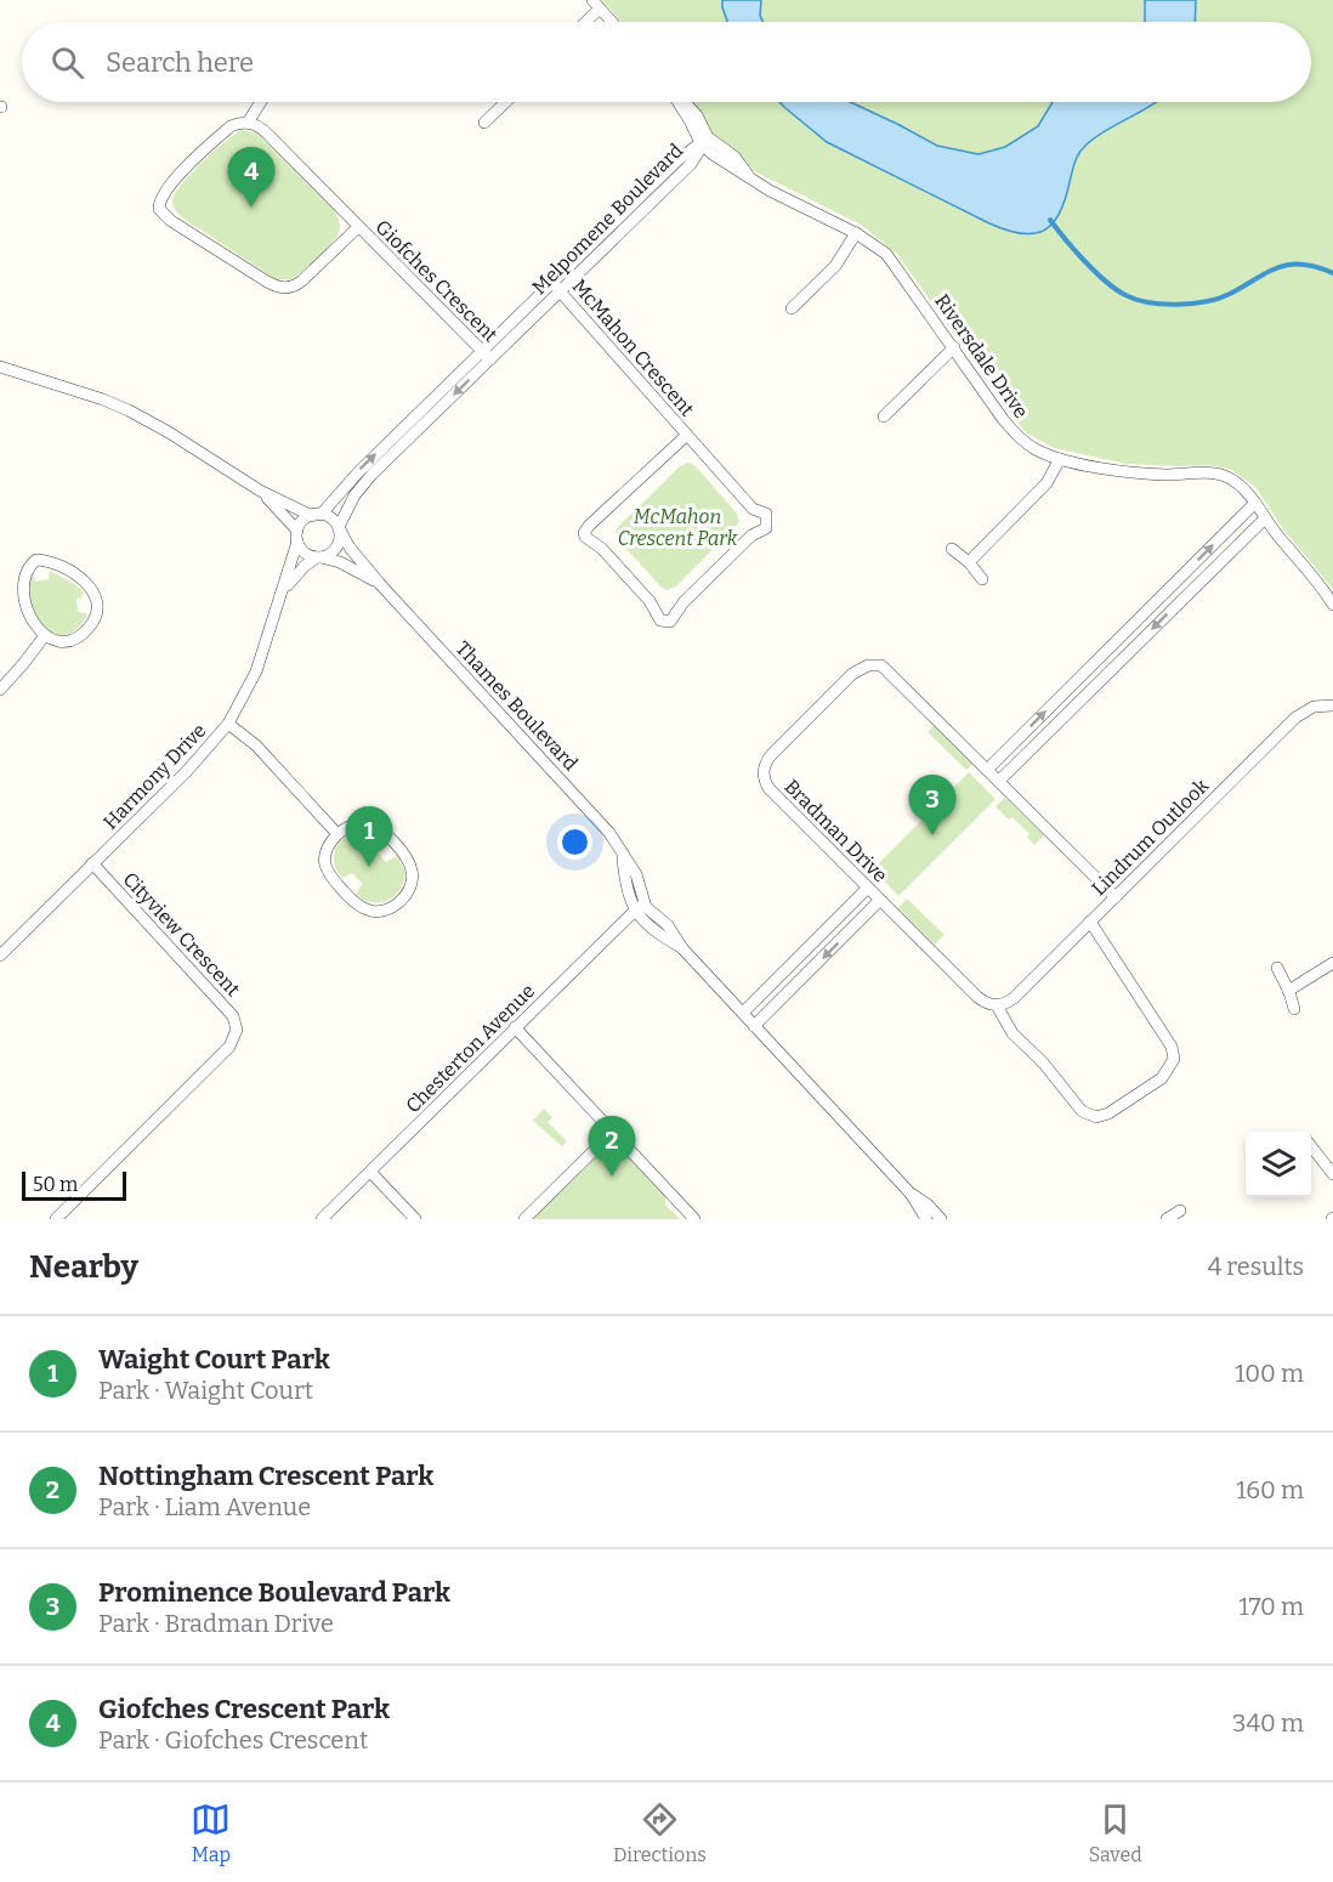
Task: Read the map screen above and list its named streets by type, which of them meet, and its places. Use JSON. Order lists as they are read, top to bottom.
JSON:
{
  "streets": {
    "street": [
      "Melpomene Boulevard",
      "Giofches Crescent",
      "McMahon Crescent",
      "Riversdale Drive",
      "Thames Boulevard",
      "Harmony Drive",
      "Bradman Drive",
      "Lindrum Outlook",
      "Cityview Crescent",
      "Chesterton Avenue"
    ]
  },
  "crossings": [
    ["Melpomene Boulevard", "Giofches Crescent"],
    ["Melpomene Boulevard", "McMahon Crescent"],
    ["Melpomene Boulevard", "Riversdale Drive"],
    ["Melpomene Boulevard", "Thames Boulevard"],
    ["Melpomene Boulevard", "Harmony Drive"],
    ["Thames Boulevard", "Harmony Drive"],
    ["Thames Boulevard", "Chesterton Avenue"],
    ["Harmony Drive", "Cityview Crescent"],
    ["Bradman Drive", "Lindrum Outlook"]
  ],
  "parks": ["McMahon Crescent Park"],
  "scale_bar": "50 m",
  "page": {
    "search": "Search here",
    "pins": [
      "4",
      "3",
      "1",
      "2"
    ],
    "scale": "50 m",
    "heading": ["Nearby", "4 results"],
    "list": [
      {
        "mark": "1",
        "name": "Waight Court Park",
        "note": "Park · Waight Court",
        "value": "100 m"
      },
      {
        "mark": "2",
        "name": "Nottingham Crescent Park",
        "note": "Park · Liam Avenue",
        "value": "160 m"
      },
      {
        "mark": "3",
        "name": "Prominence Boulevard Park",
        "note": "Park · Bradman Drive",
        "value": "170 m"
      },
      {
        "mark": "4",
        "name": "Giofches Crescent Park",
        "note": "Park · Giofches Crescent",
        "value": "340 m"
      }
    ],
    "nav": ["Map", "Directions", "Saved"]
  }
}
